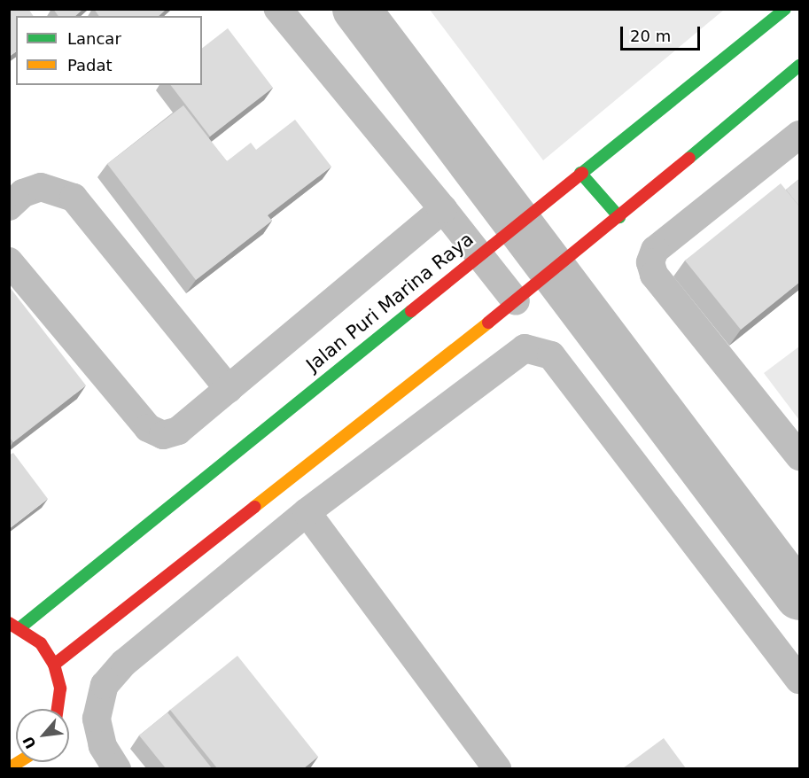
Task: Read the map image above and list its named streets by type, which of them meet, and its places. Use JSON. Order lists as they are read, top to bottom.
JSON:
{
  "streets": {
    "street": ["Jalan Puri Marina Raya"]
  },
  "legend": ["Lancar", "Padat"],
  "scale_bar": "20 m",
  "north": "bottom left"
}
